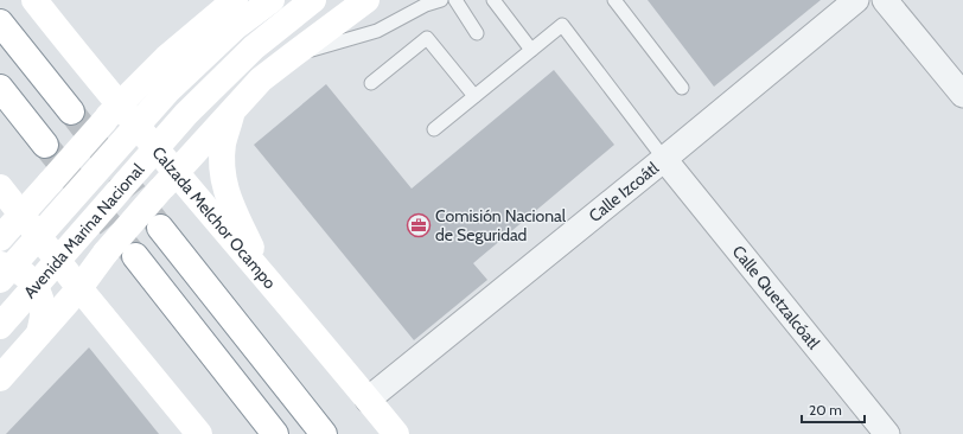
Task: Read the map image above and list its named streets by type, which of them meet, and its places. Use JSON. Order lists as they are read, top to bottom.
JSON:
{
  "streets": {
    "main road": ["Calzada Melchor Ocampo", "Avenida Marina Nacional"],
    "street": ["Calle Izcoátl", "Calle Quetzalcóatl"]
  },
  "crossings": [
    ["Calle Izcoátl", "Calzada Melchor Ocampo"],
    ["Calle Izcoátl", "Calle Quetzalcóatl"],
    ["Calzada Melchor Ocampo", "Avenida Marina Nacional"]
  ],
  "places": {
    "office": ["Comisión Nacional de Seguridad"]
  },
  "scale_bar": "20 m"
}
